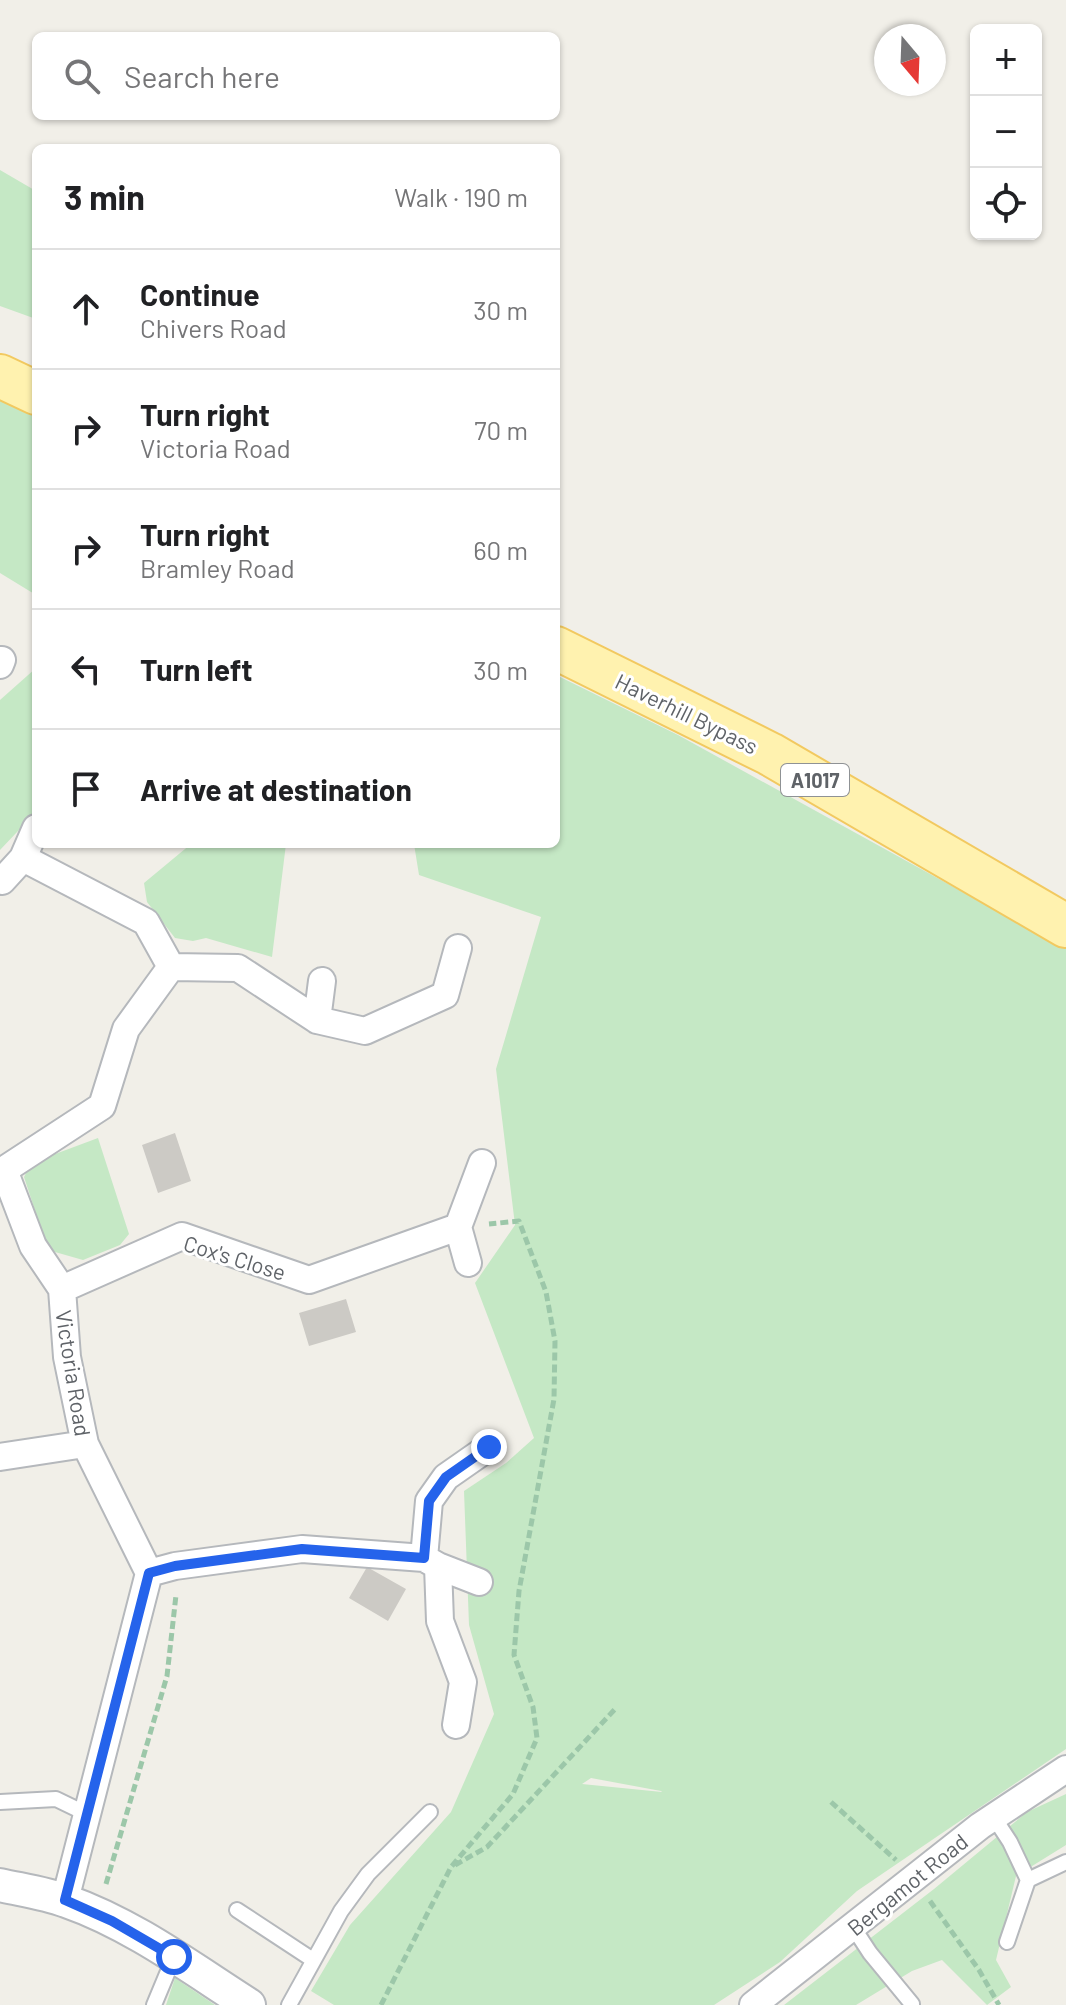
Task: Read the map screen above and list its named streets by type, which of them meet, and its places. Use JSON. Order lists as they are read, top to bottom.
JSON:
{
  "streets": {
    "main road": ["Haverhill Bypass", "A1017"],
    "street": ["Cox's Close", "Victoria Road", "Bergamot Road"]
  },
  "crossings": [
    ["Cox's Close", "Victoria Road"]
  ],
  "north": "bottom",
  "page": {
    "map_buttons": ["+", "−"],
    "search": "Search here",
    "heading": ["3 min", "Walk · 190 m"],
    "list": [
      ["Continue", "Chivers Road", "30 m"],
      ["Turn right", "Victoria Road", "70 m"],
      ["Turn right", "Bramley Road", "60 m"],
      ["Turn left", "30 m"],
      "Arrive at destination"
    ]
  }
}
